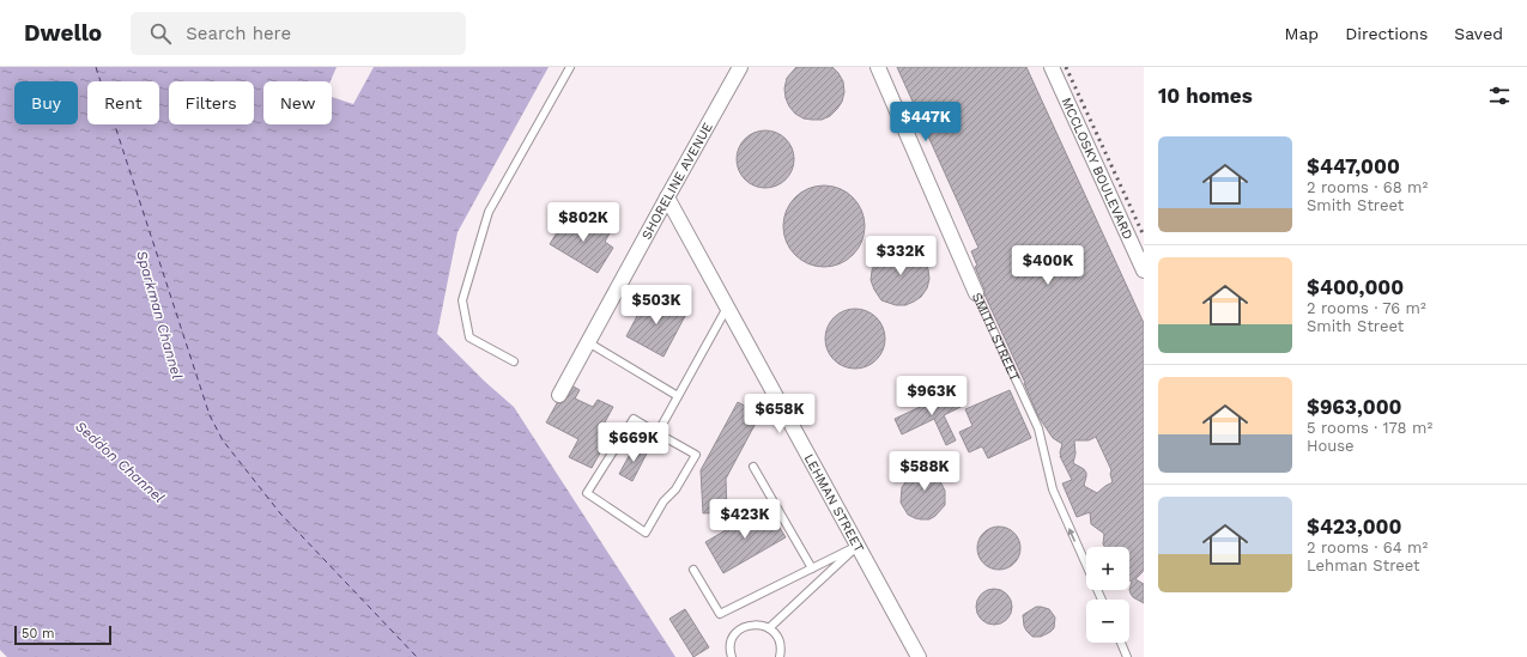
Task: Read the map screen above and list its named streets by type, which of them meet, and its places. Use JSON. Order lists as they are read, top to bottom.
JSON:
{
  "streets": {
    "street": [
      "MCCLOSKY BOULEVARD",
      "SHORELINE AVENUE",
      "SMITH STREET",
      "LEHMAN STREET"
    ]
  },
  "crossings": [
    ["SHORELINE AVENUE", "LEHMAN STREET"]
  ],
  "one_way": ["SMITH STREET"],
  "water": ["Sparkman Channel", "Seddon Channel"],
  "scale_bar": "50 m",
  "page": {
    "header": "Dwello",
    "search": "Search here",
    "nav": ["Map", "Directions", "Saved"],
    "heading": "10 homes",
    "chip": [
      "Buy",
      "Rent",
      "Filters",
      "New"
    ],
    "price": [
      "$447K",
      "$802K",
      "$332K",
      "$400K",
      "$503K",
      "$963K",
      "$658K",
      "$669K",
      "$588K",
      "$423K"
    ],
    "list": [
      {
        "name": "$447,000",
        "note": "2 rooms · 68 m² · Smith Street"
      },
      {
        "name": "$400,000",
        "note": "2 rooms · 76 m² · Smith Street"
      },
      {
        "name": "$963,000",
        "note": "5 rooms · 178 m² · House"
      },
      {
        "name": "$423,000",
        "note": "2 rooms · 64 m² · Lehman Street"
      }
    ],
    "map_buttons": ["+", "−"],
    "scale": "50 m"
  }
}
